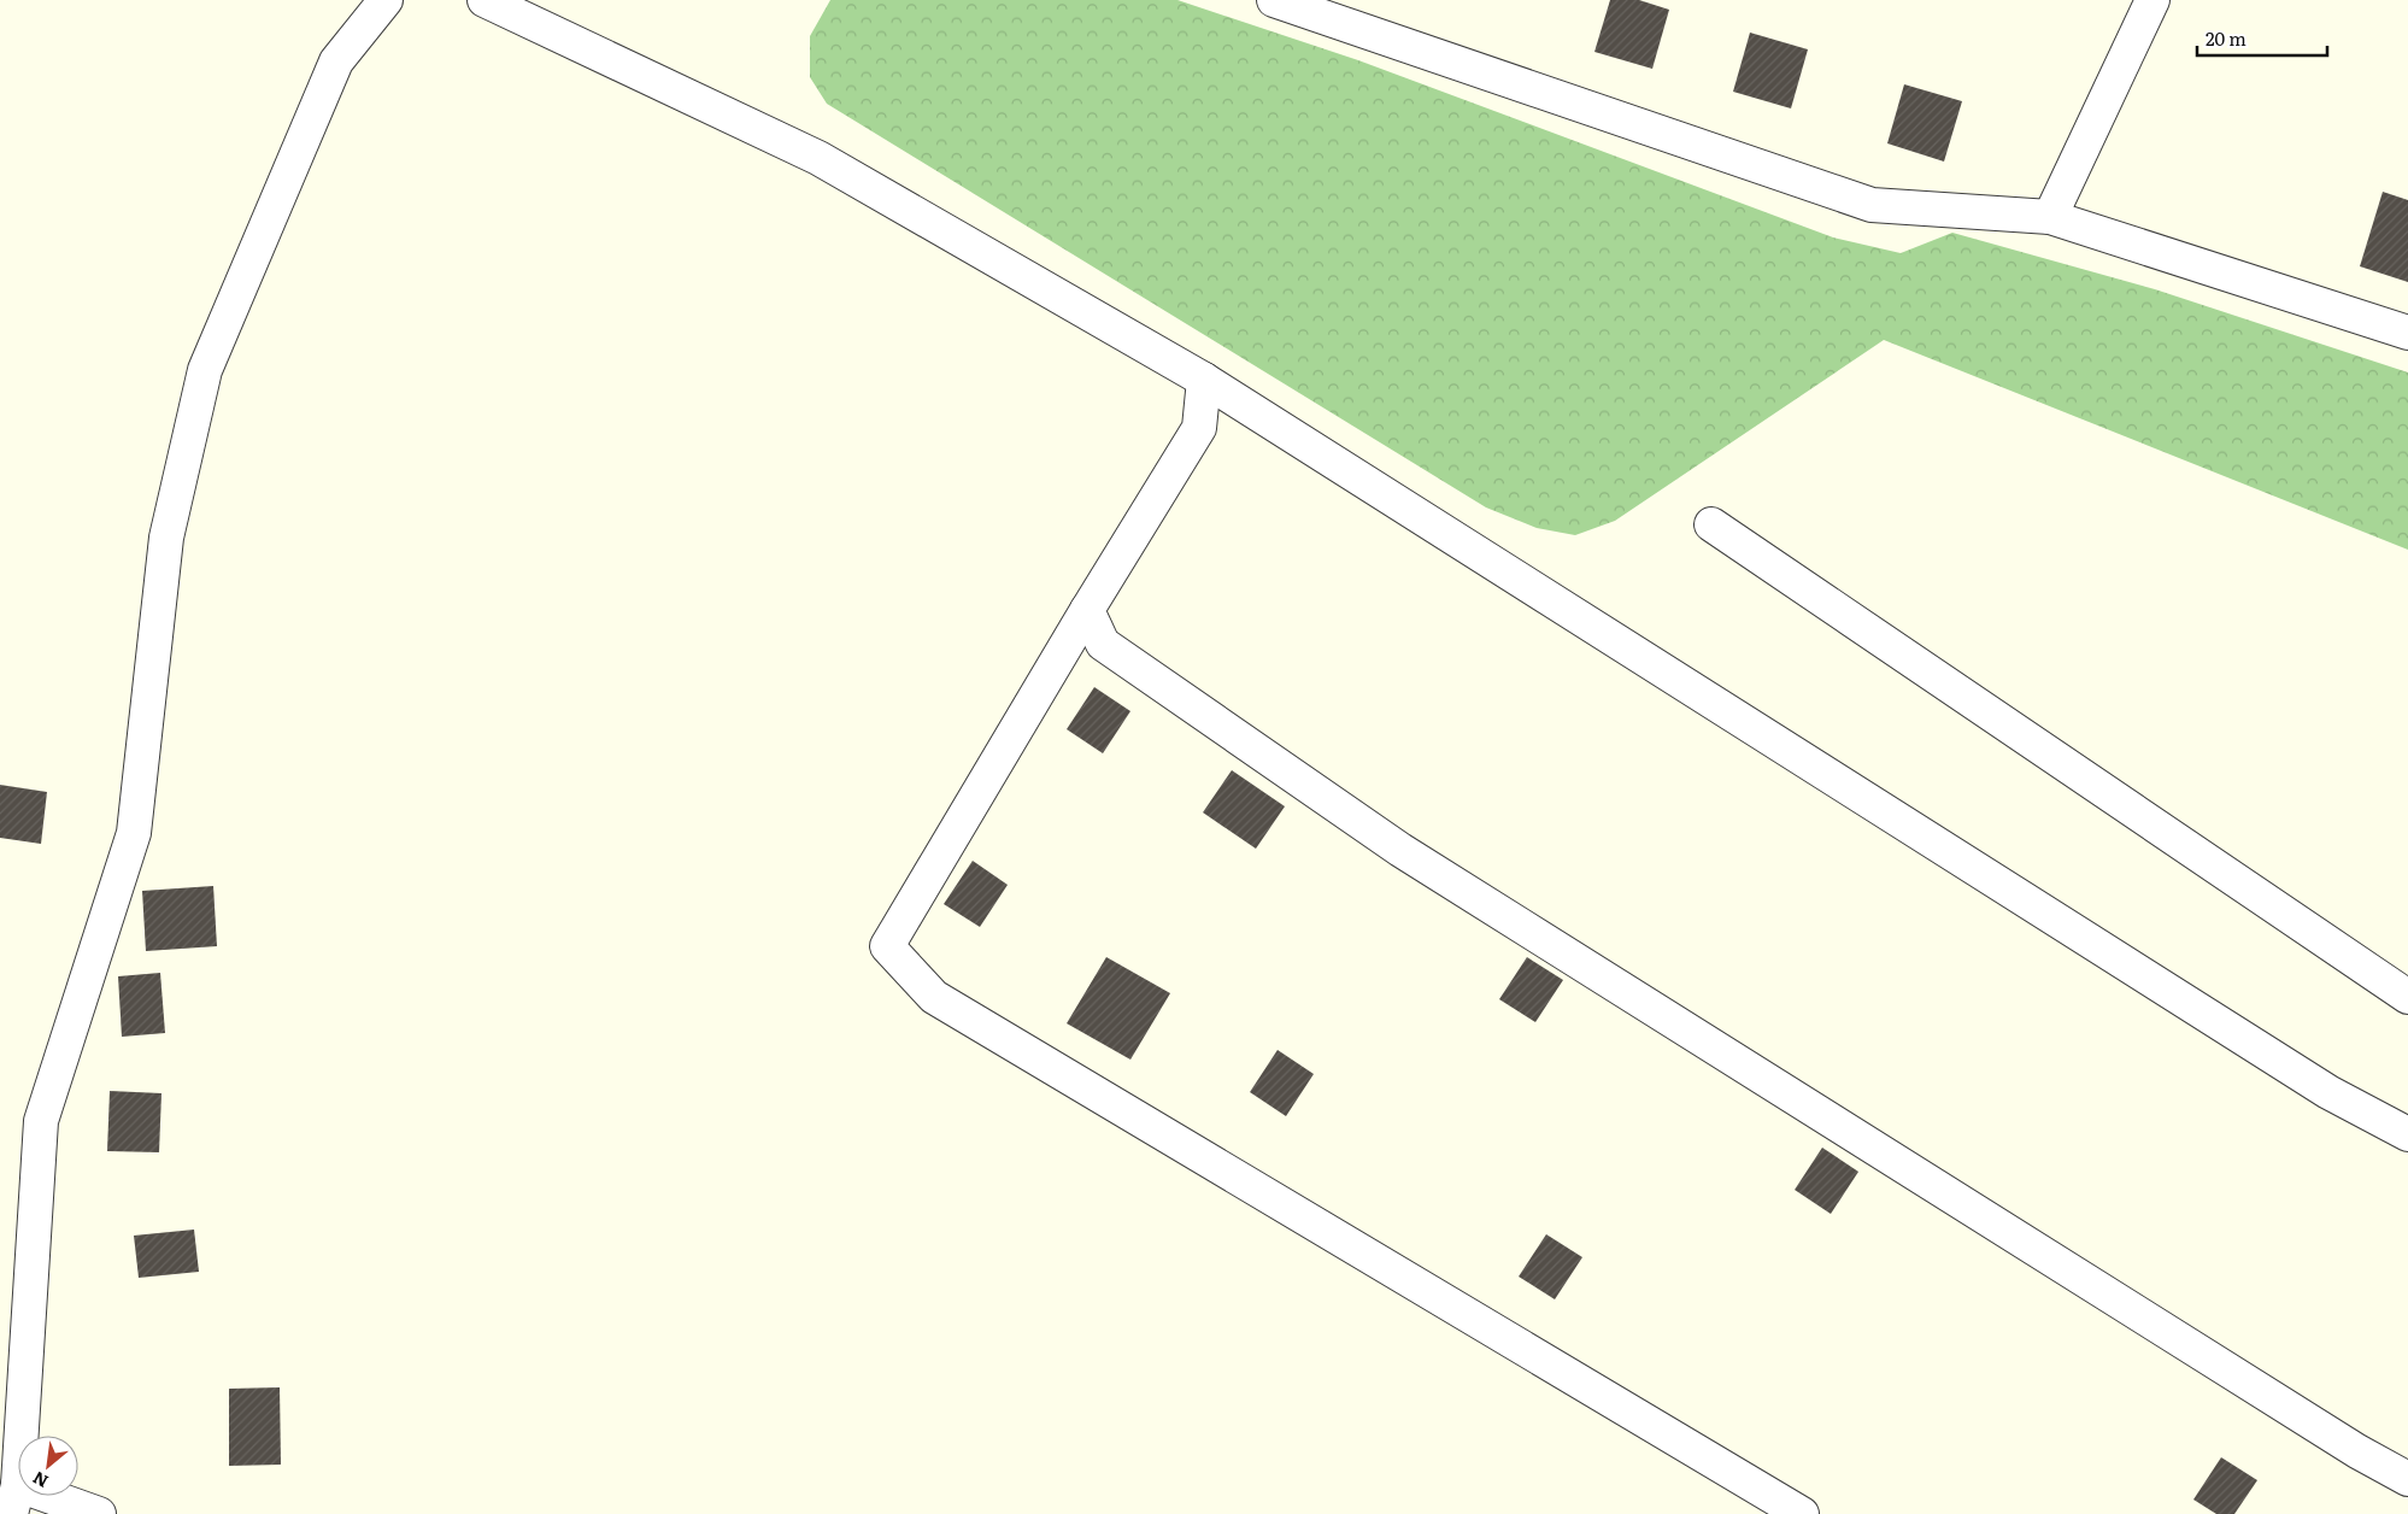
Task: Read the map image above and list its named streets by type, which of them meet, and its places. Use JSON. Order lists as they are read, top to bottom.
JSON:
{
  "scale_bar": "20 m",
  "north": "bottom left"
}
